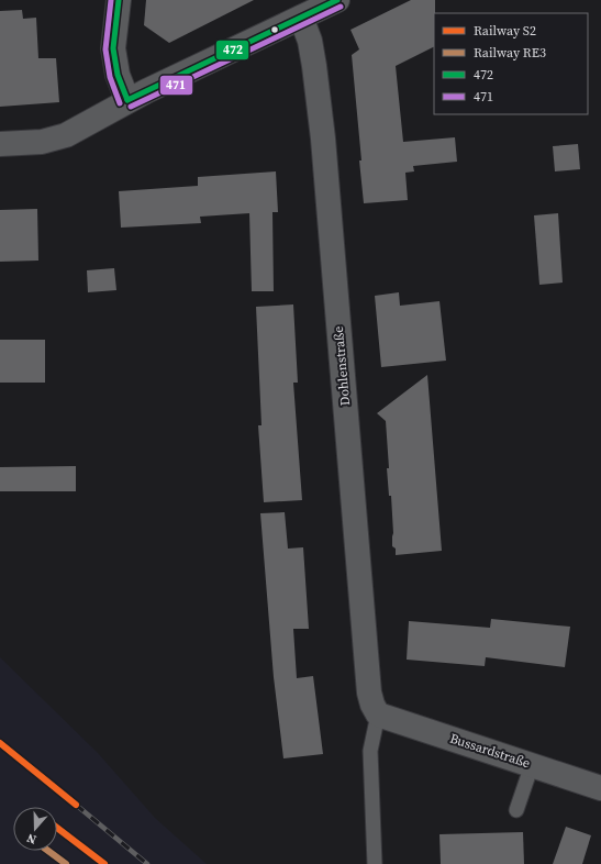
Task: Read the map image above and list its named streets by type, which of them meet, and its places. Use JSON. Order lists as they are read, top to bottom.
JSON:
{
  "streets": {
    "street": ["Dohlenstraße", "Bussardstraße"]
  },
  "crossings": [
    ["Dohlenstraße", "Bussardstraße"]
  ],
  "lines": [
    "transit line 472",
    "transit line 471",
    "rail line S2",
    "rail line RE3"
  ],
  "legend": [
    "Railway S2",
    "Railway RE3",
    "472",
    "471"
  ],
  "north": "bottom"
}
